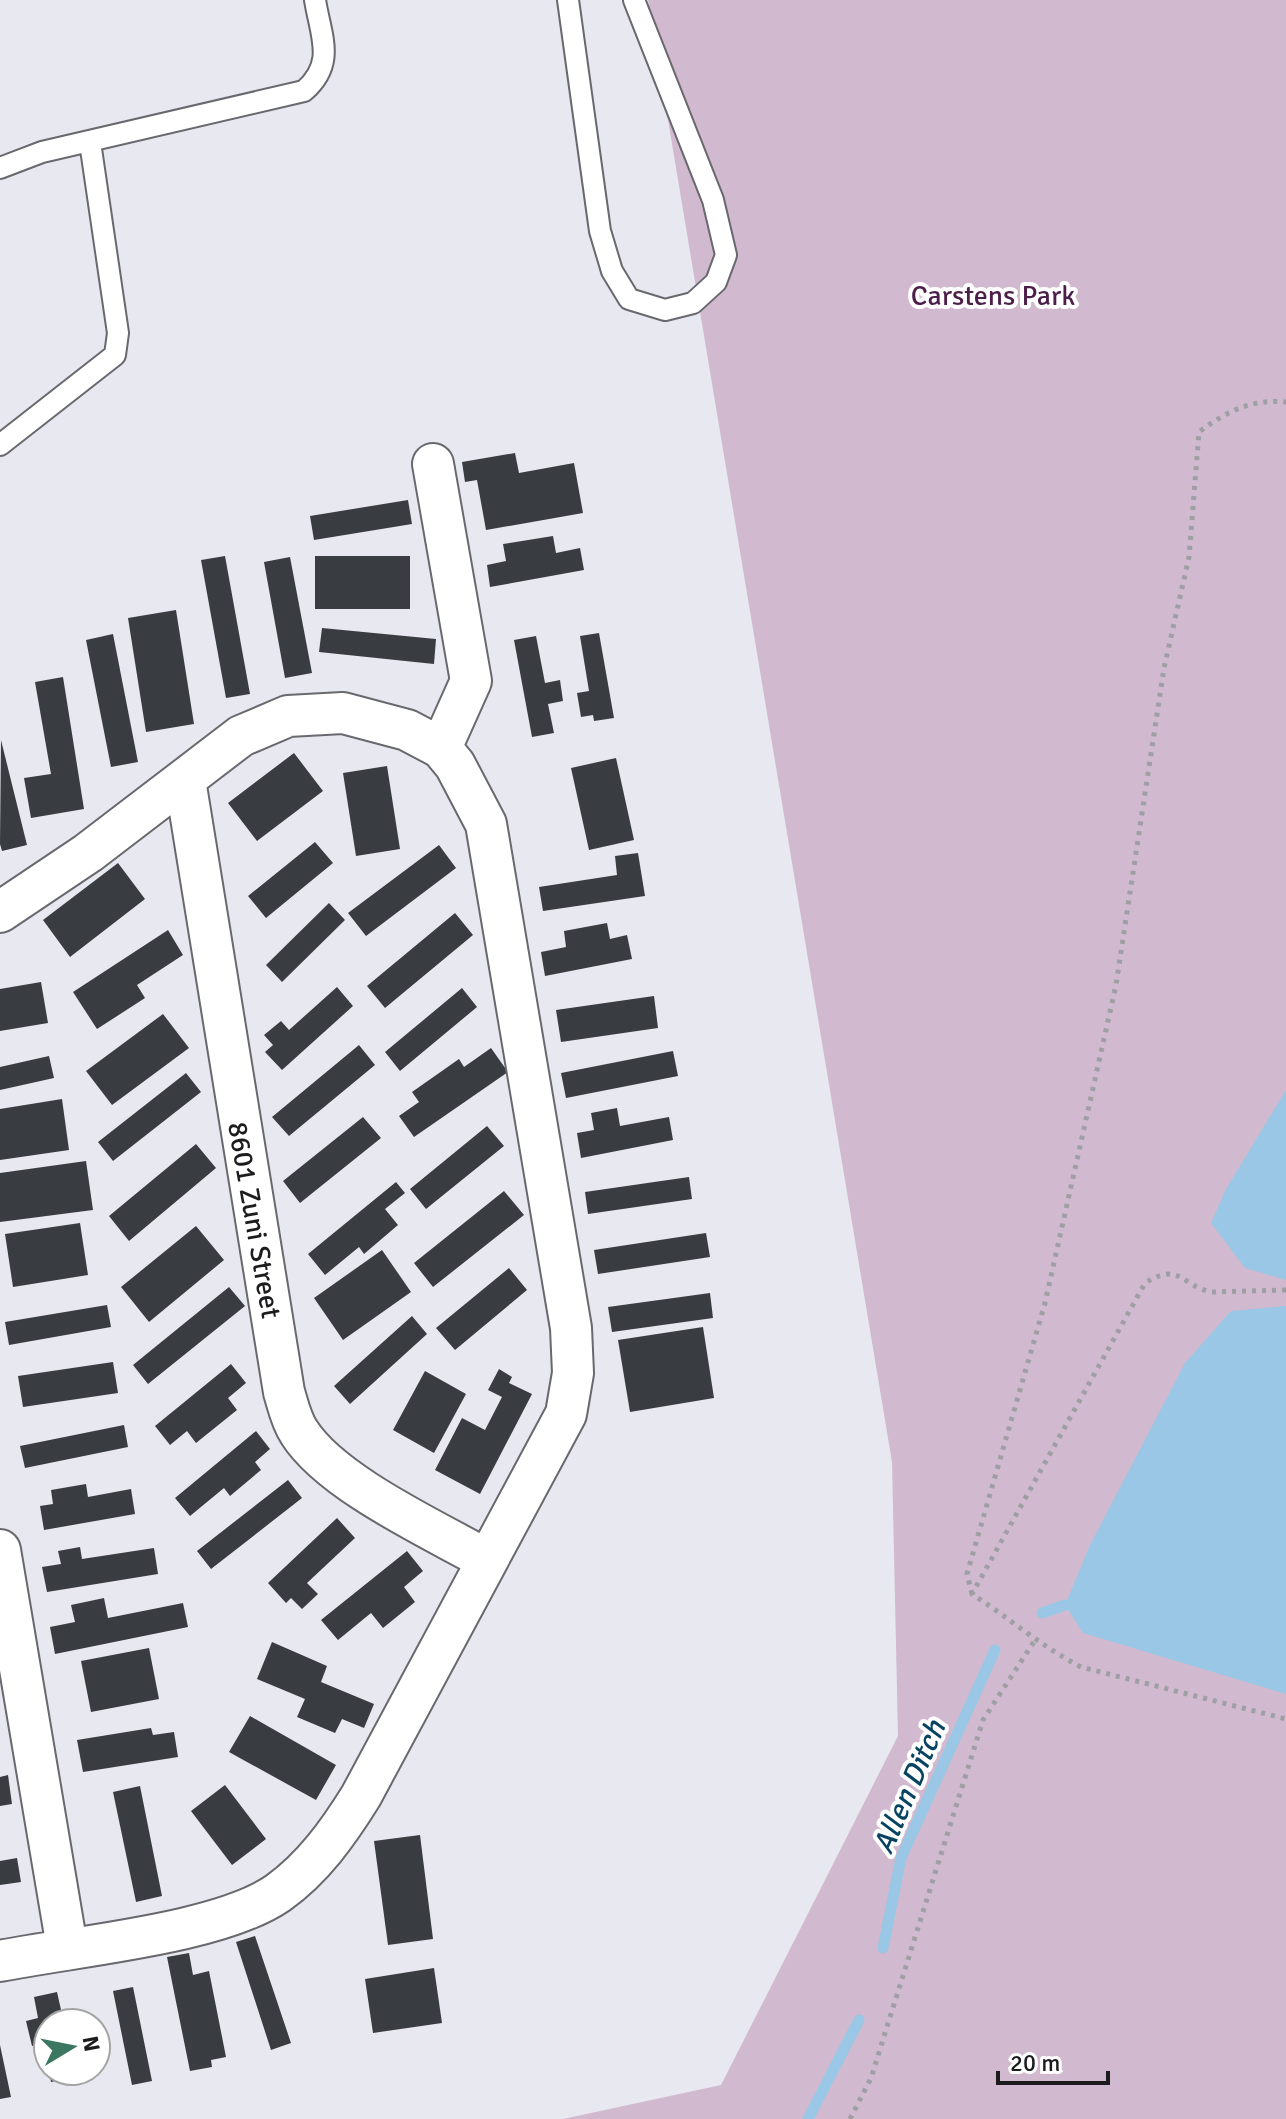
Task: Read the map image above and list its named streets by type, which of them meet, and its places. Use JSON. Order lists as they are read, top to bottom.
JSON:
{
  "streets": {
    "street": ["8601 Zuni Street"]
  },
  "water": ["Allen Ditch"],
  "parks": ["Carstens Park"],
  "scale_bar": "20 m",
  "north": "right"
}
